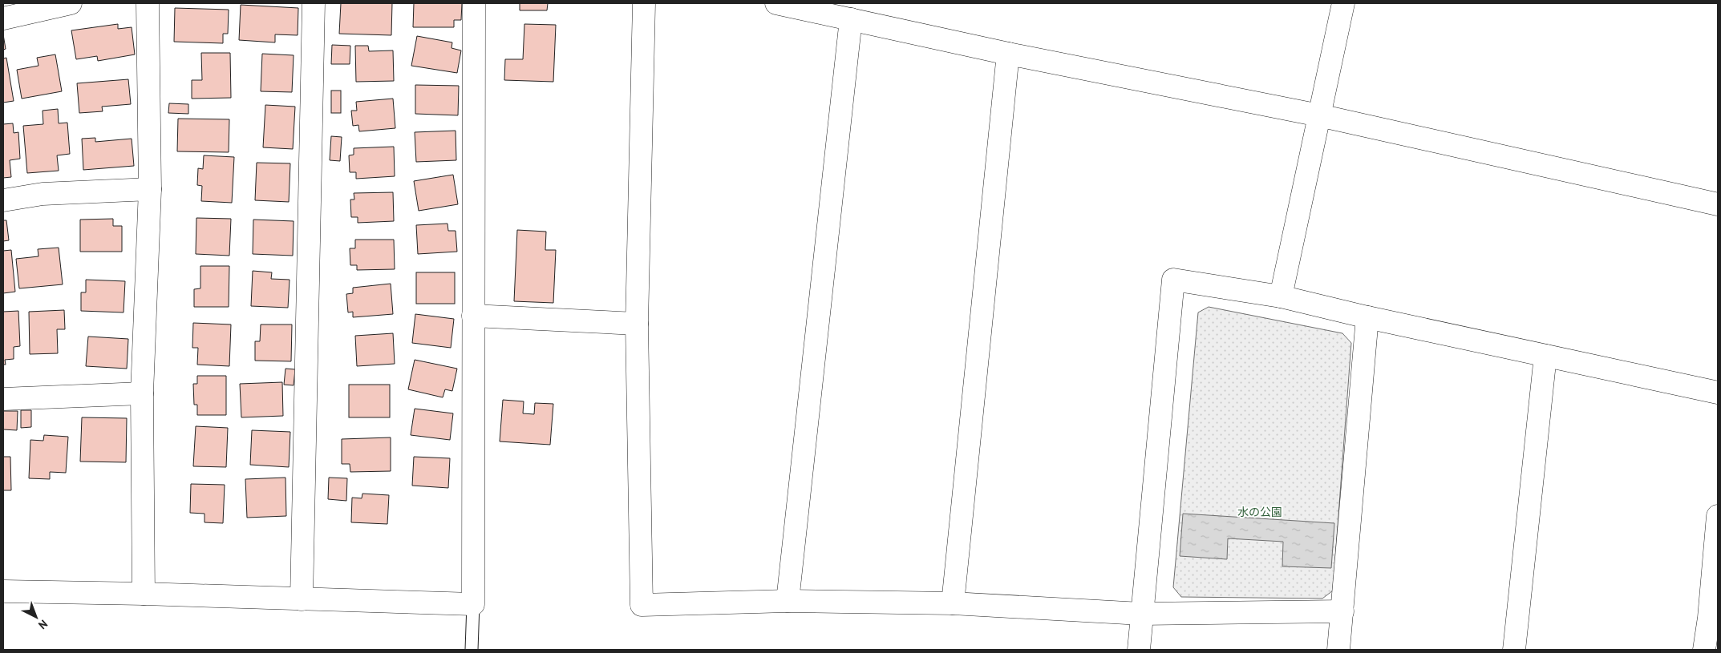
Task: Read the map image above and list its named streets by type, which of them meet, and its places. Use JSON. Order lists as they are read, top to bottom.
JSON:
{
  "parks": ["水の公園"],
  "north": "bottom right"
}
